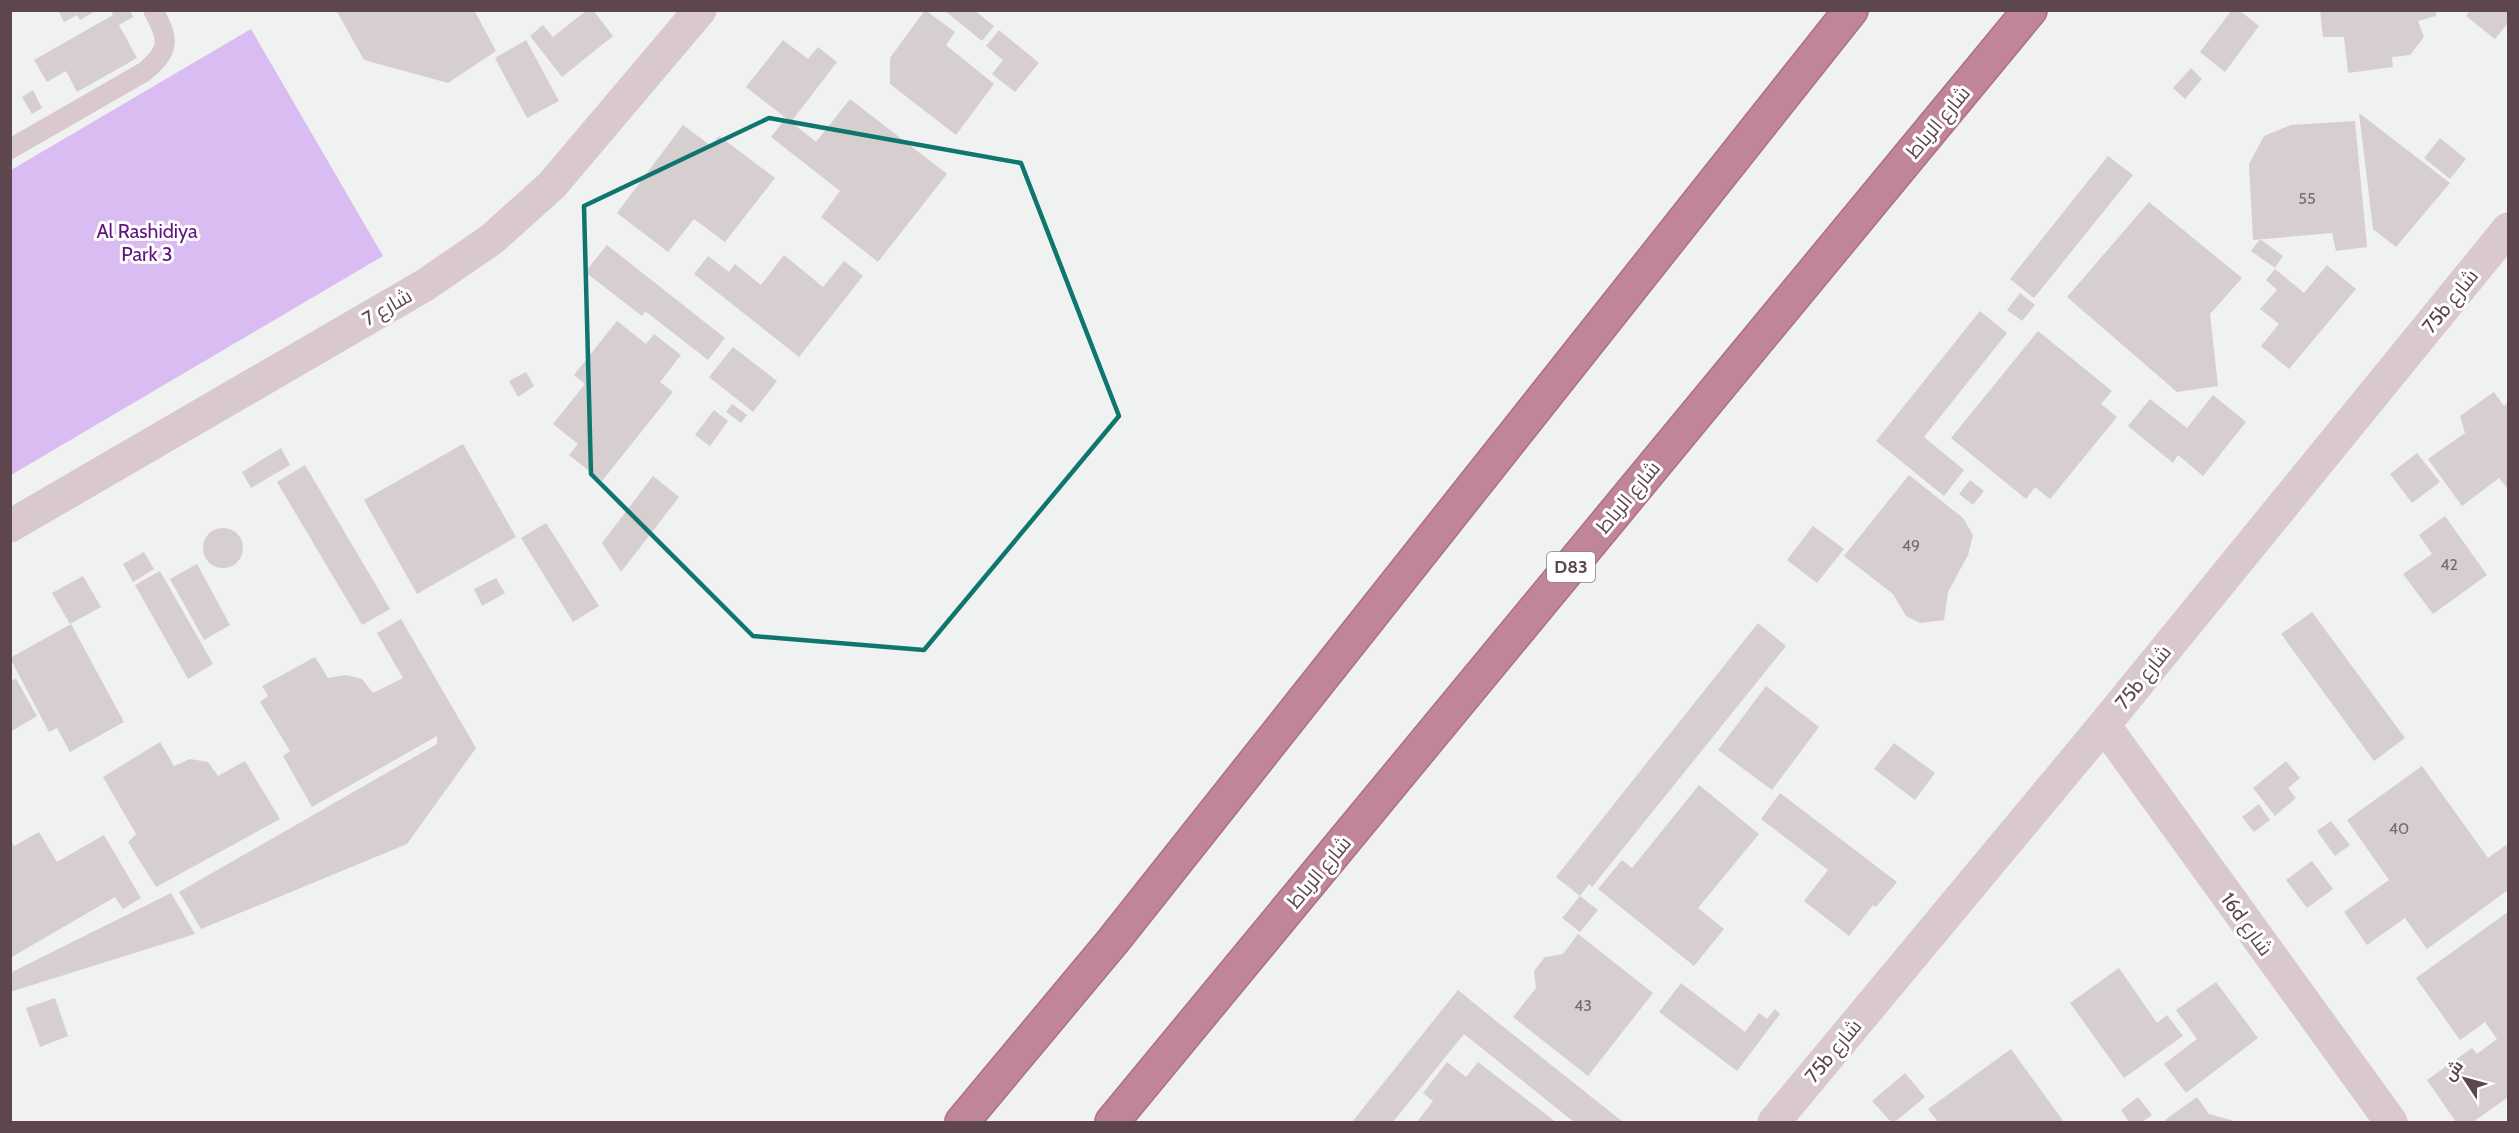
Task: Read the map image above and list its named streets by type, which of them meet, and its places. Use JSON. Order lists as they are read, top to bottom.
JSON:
{
  "streets": {
    "highway": ["شارع الرباط", "D83"],
    "street": ["75b شارع", "شارع 7", "16d شارع"]
  },
  "crossings": [
    ["75b شارع", "16d شارع"]
  ],
  "parks": ["Al Rashidiya Park 3"],
  "house_numbers": [
    "55",
    "49",
    "42",
    "40",
    "43"
  ],
  "north": "top left"
}
